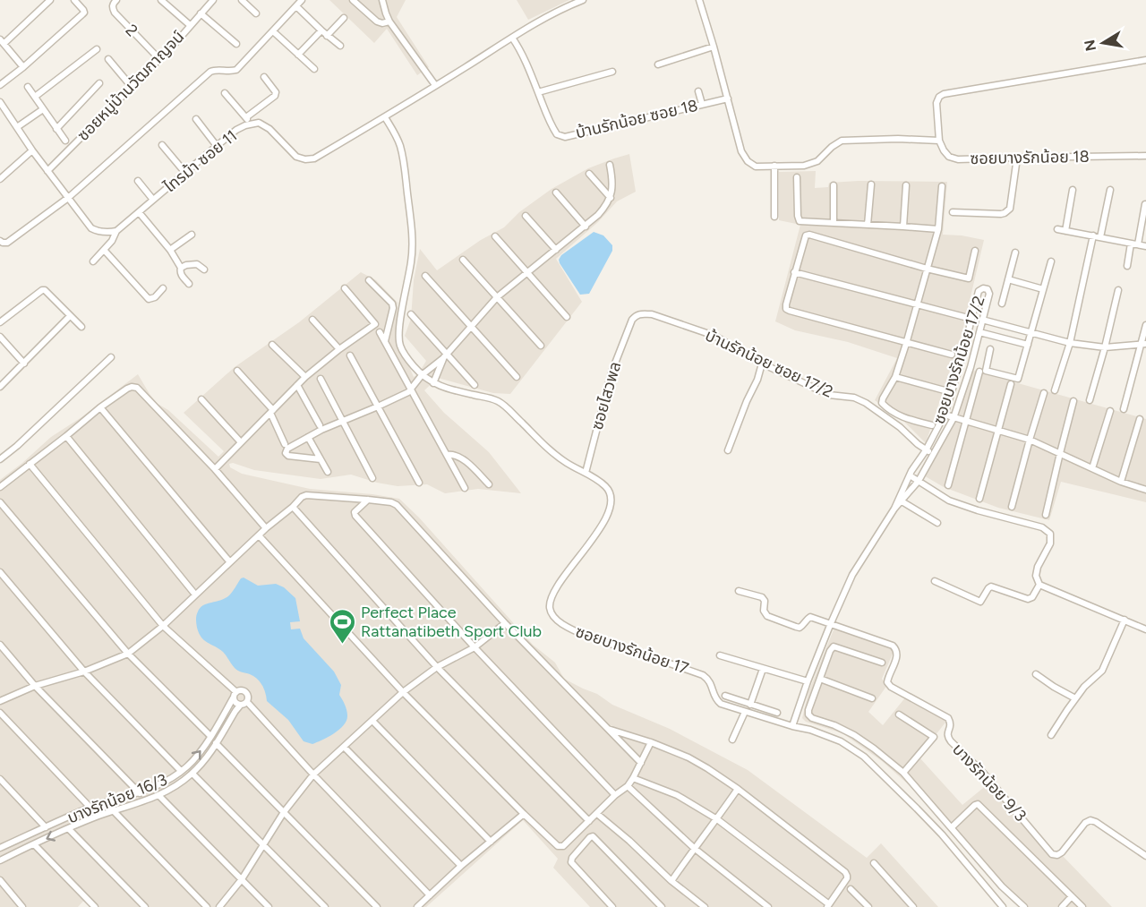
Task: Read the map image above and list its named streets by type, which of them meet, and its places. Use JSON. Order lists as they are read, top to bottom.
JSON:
{
  "streets": {
    "street": [
      "2",
      "ซอยหมู่บ้านวัฒกาญจน์",
      "บ้านรักน้อย ซอย 18",
      "ซอยบางรักน้อย 18",
      "ไทรม้า ซอย 11",
      "ซอยบางรักน้อย 17/2",
      "บ้านรักน้อย ซอย 17/2",
      "ซอยไสวพล",
      "ซอยบางรักน้อย 17",
      "บางรักน้อย 9/3",
      "บางรักน้อย 16/3"
    ]
  },
  "crossings": [
    ["2", "ซอยหมู่บ้านวัฒกาญจน์"],
    ["บ้านรักน้อย ซอย 18", "ไทรม้า ซอย 11"],
    ["ไทรม้า ซอย 11", "ซอยบางรักน้อย 17"],
    ["ซอยบางรักน้อย 17/2", "บ้านรักน้อย ซอย 17/2"],
    ["ซอยบางรักน้อย 17/2", "ซอยบางรักน้อย 17"],
    ["ซอยบางรักน้อย 17/2", "บางรักน้อย 9/3"],
    ["บ้านรักน้อย ซอย 17/2", "ซอยไสวพล"],
    ["ซอยไสวพล", "ซอยบางรักน้อย 17"]
  ],
  "places": {
    "sports": ["Perfect Place Rattanatibeth Sport Club"]
  },
  "north": "left"
}
